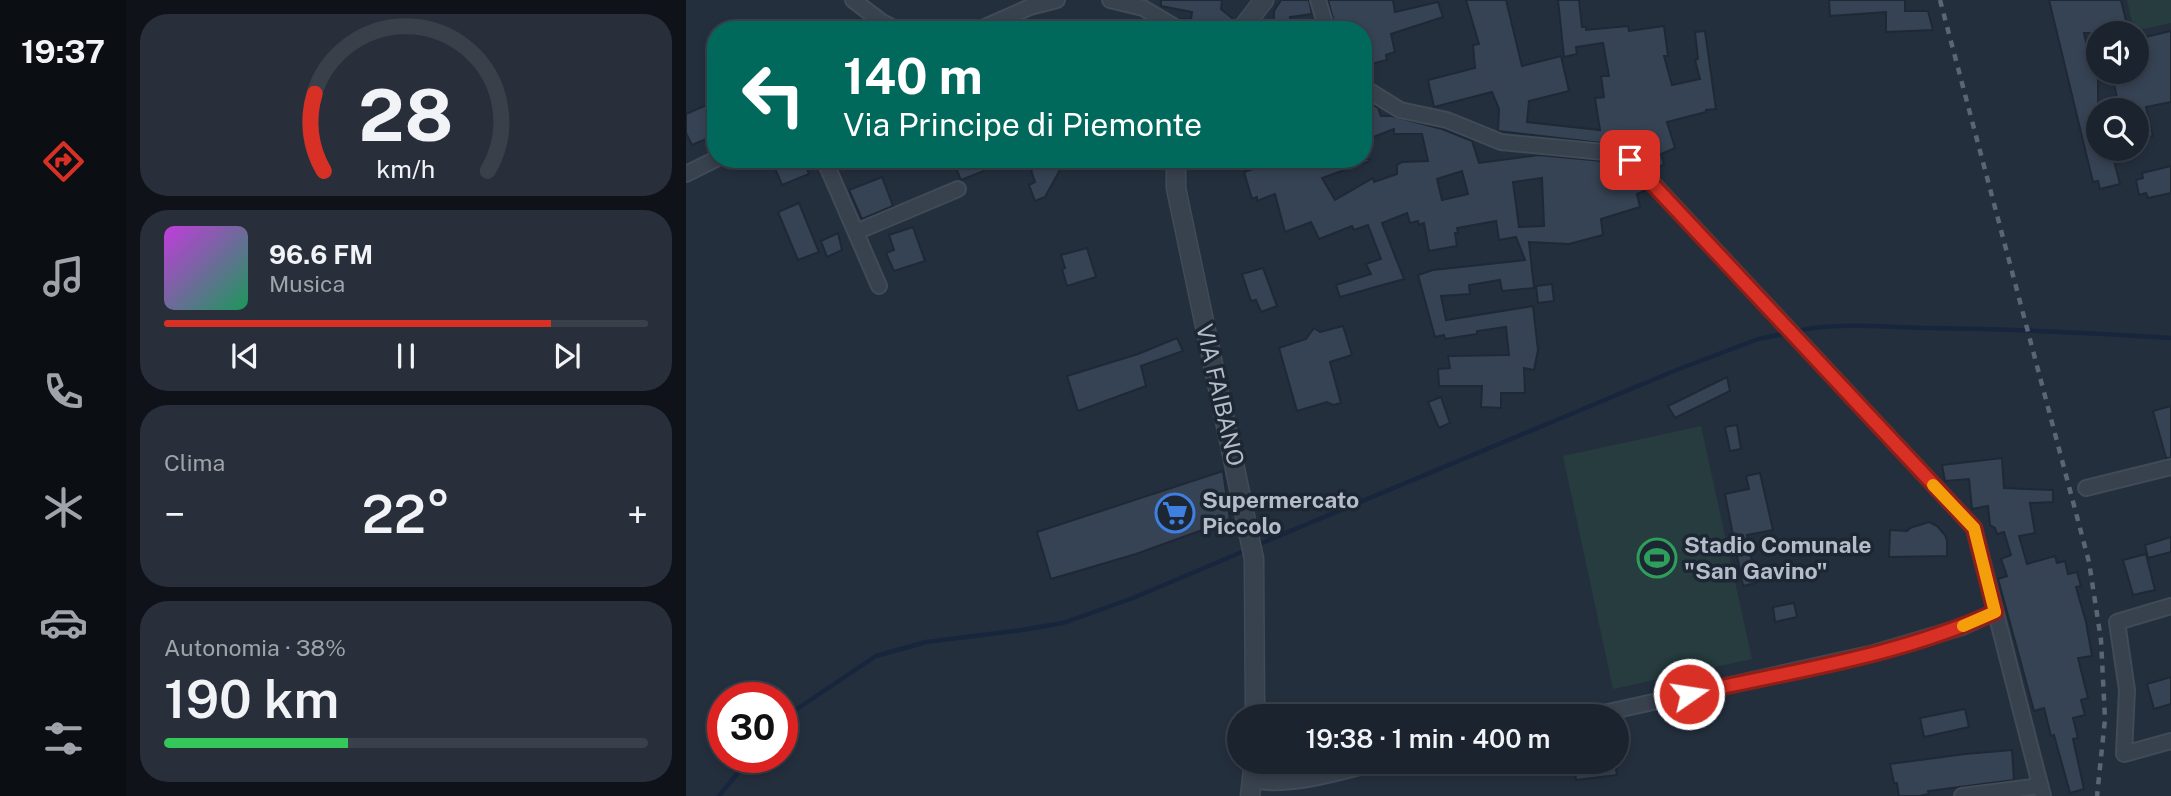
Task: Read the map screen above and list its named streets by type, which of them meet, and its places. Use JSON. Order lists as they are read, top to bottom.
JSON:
{
  "streets": {
    "street": ["VIA FAIBANO"]
  },
  "places": {
    "supermarket": ["Supermercato Piccolo"],
    "sports": ["Stadio Comunale \"San Gavino\""]
  },
  "page": {
    "tabs": "19:37",
    "turn": ["140 m", "Via Principe di Piemonte"],
    "song": ["96.6 FM", "Musica"],
    "tile": [
      "Clima",
      ["Autonomia · 38%", "190 km"]
    ],
    "heat": ["−", "22°", "+"],
    "limit": "30",
    "trip": "19:38 · 1 min · 400 m",
    "gauge": ["28", "km/h"]
  }
}
